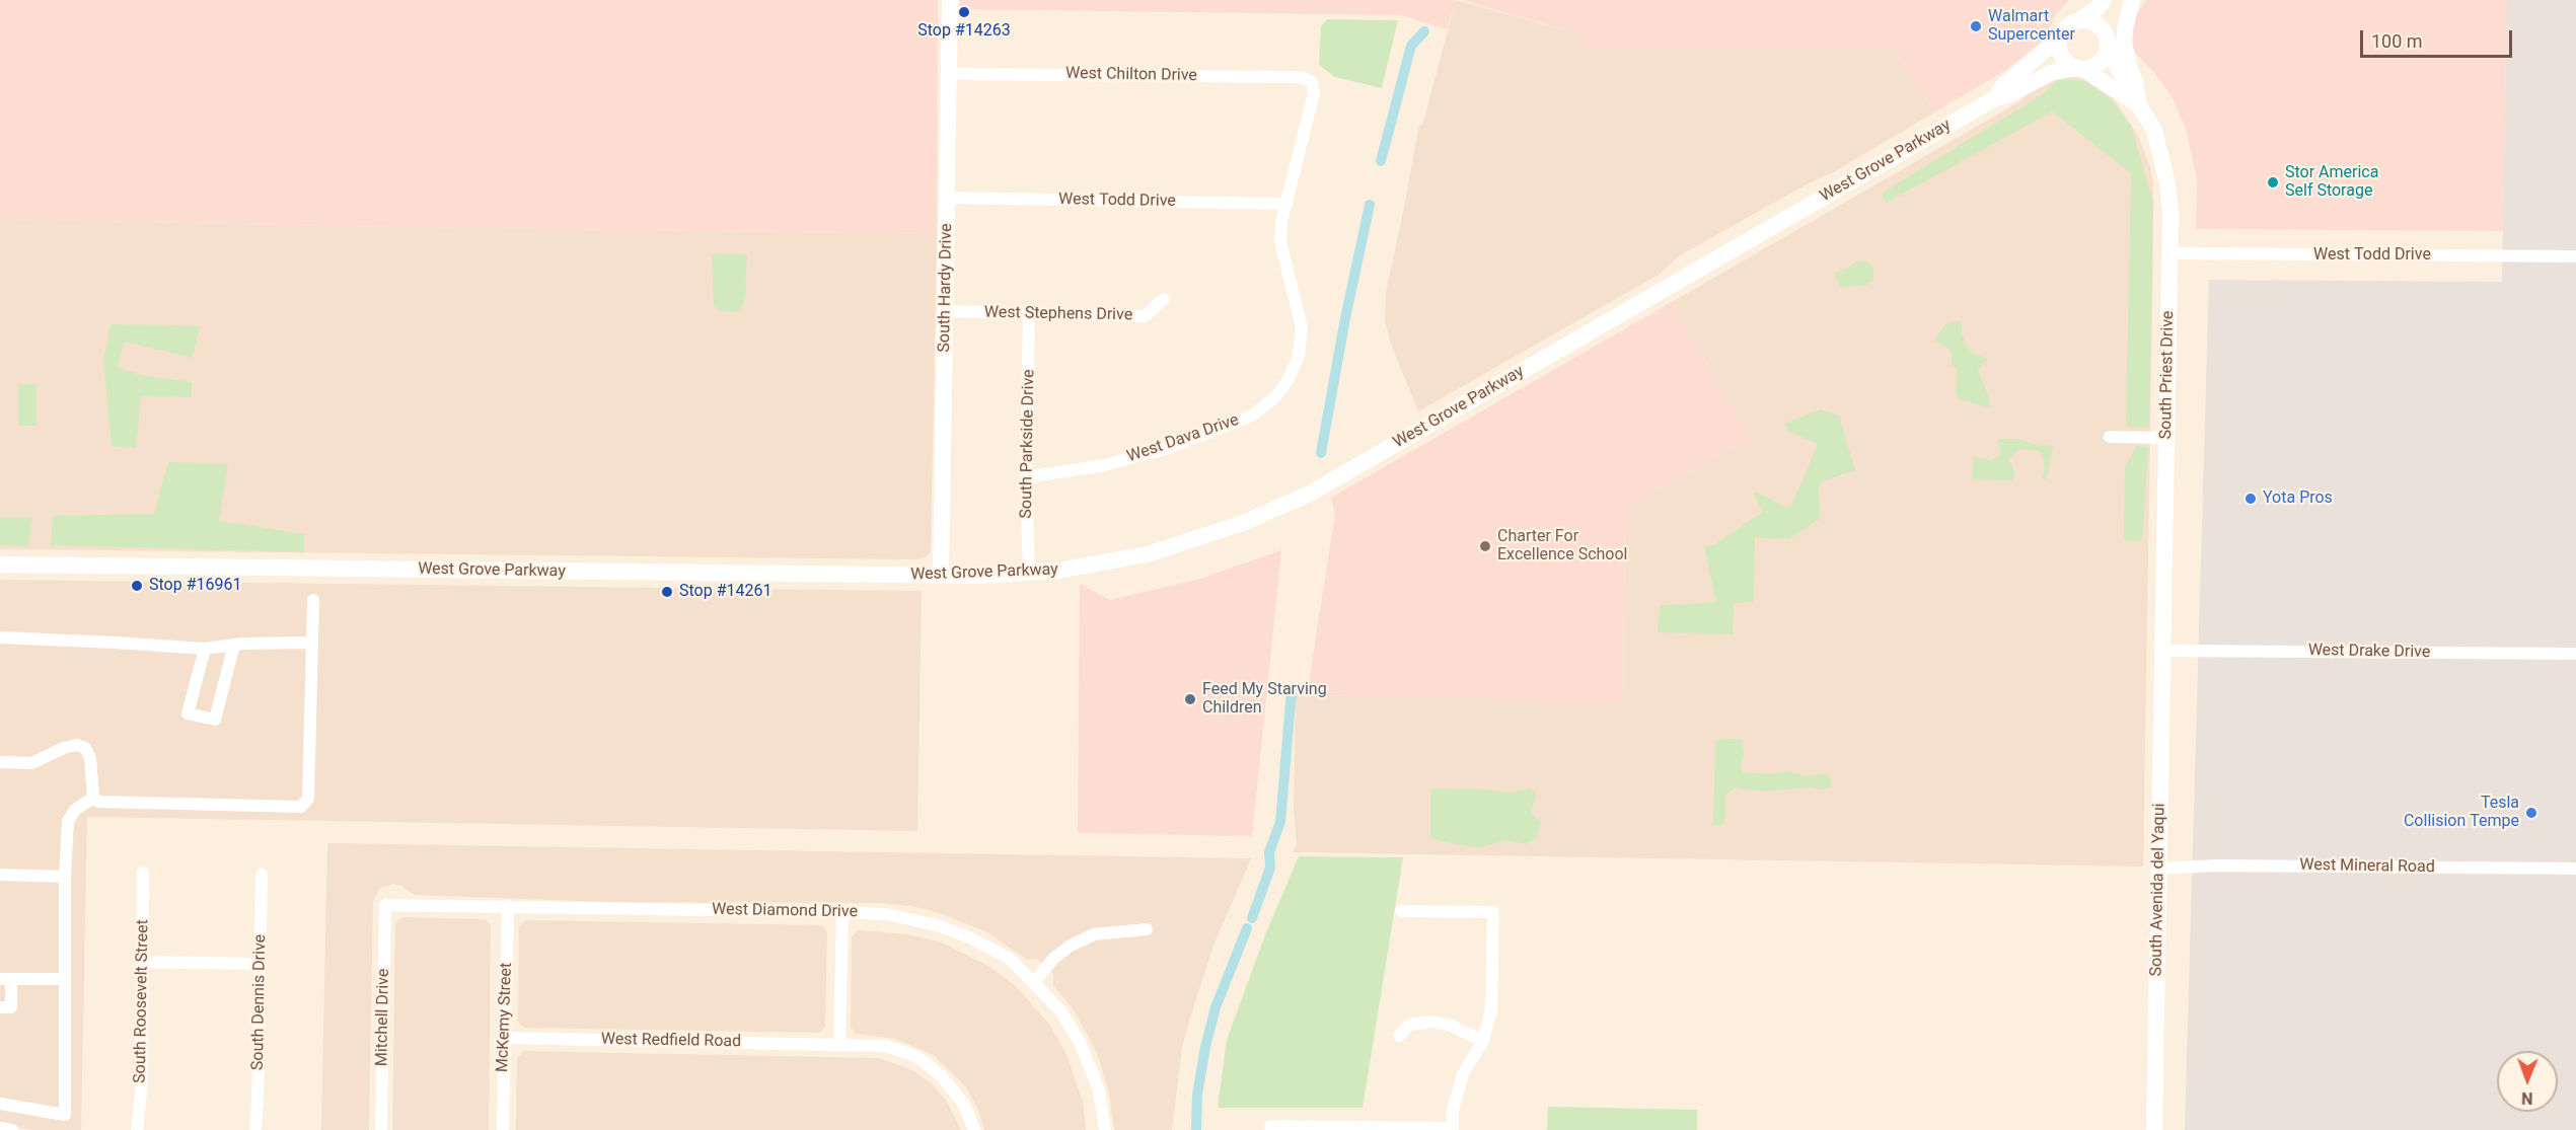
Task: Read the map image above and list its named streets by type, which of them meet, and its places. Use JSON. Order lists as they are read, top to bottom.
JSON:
{
  "streets": {
    "street": [
      "West Chilton Drive",
      "West Grove Parkway",
      "West Todd Drive",
      "South Hardy Drive",
      "West Stephens Drive",
      "South Priest Drive",
      "West Dava Drive",
      "South Parkside Drive",
      "West Drake Drive",
      "West Mineral Road",
      "South Avenida del Yaqui",
      "West Diamond Drive",
      "South Roosevelt Street",
      "South Dennis Drive",
      "Mitchell Drive",
      "McKemy Street",
      "West Redfield Road"
    ]
  },
  "crossings": [
    ["West Chilton Drive", "South Hardy Drive"],
    ["West Chilton Drive", "West Dava Drive"],
    ["West Grove Parkway", "South Hardy Drive"],
    ["West Grove Parkway", "South Priest Drive"],
    ["West Grove Parkway", "South Parkside Drive"],
    ["West Todd Drive", "South Hardy Drive"],
    ["West Todd Drive", "South Priest Drive"],
    ["West Todd Drive", "West Dava Drive"],
    ["South Hardy Drive", "West Stephens Drive"],
    ["West Stephens Drive", "South Parkside Drive"],
    ["South Priest Drive", "West Drake Drive"],
    ["South Priest Drive", "South Avenida del Yaqui"],
    ["West Dava Drive", "South Parkside Drive"],
    ["West Drake Drive", "South Avenida del Yaqui"],
    ["West Mineral Road", "South Avenida del Yaqui"],
    ["West Diamond Drive", "Mitchell Drive"],
    ["West Diamond Drive", "McKemy Street"],
    ["McKemy Street", "West Redfield Road"]
  ],
  "places": [
    "Stop #14263",
    "Walmart Supercenter",
    "Stor America Self Storage",
    "Yota Pros",
    "Charter For Excellence School",
    "Stop #16961",
    "Stop #14261",
    "Feed My Starving Children",
    "Tesla Collision Tempe"
  ],
  "scale_bar": "100 m",
  "north": "bottom"
}
